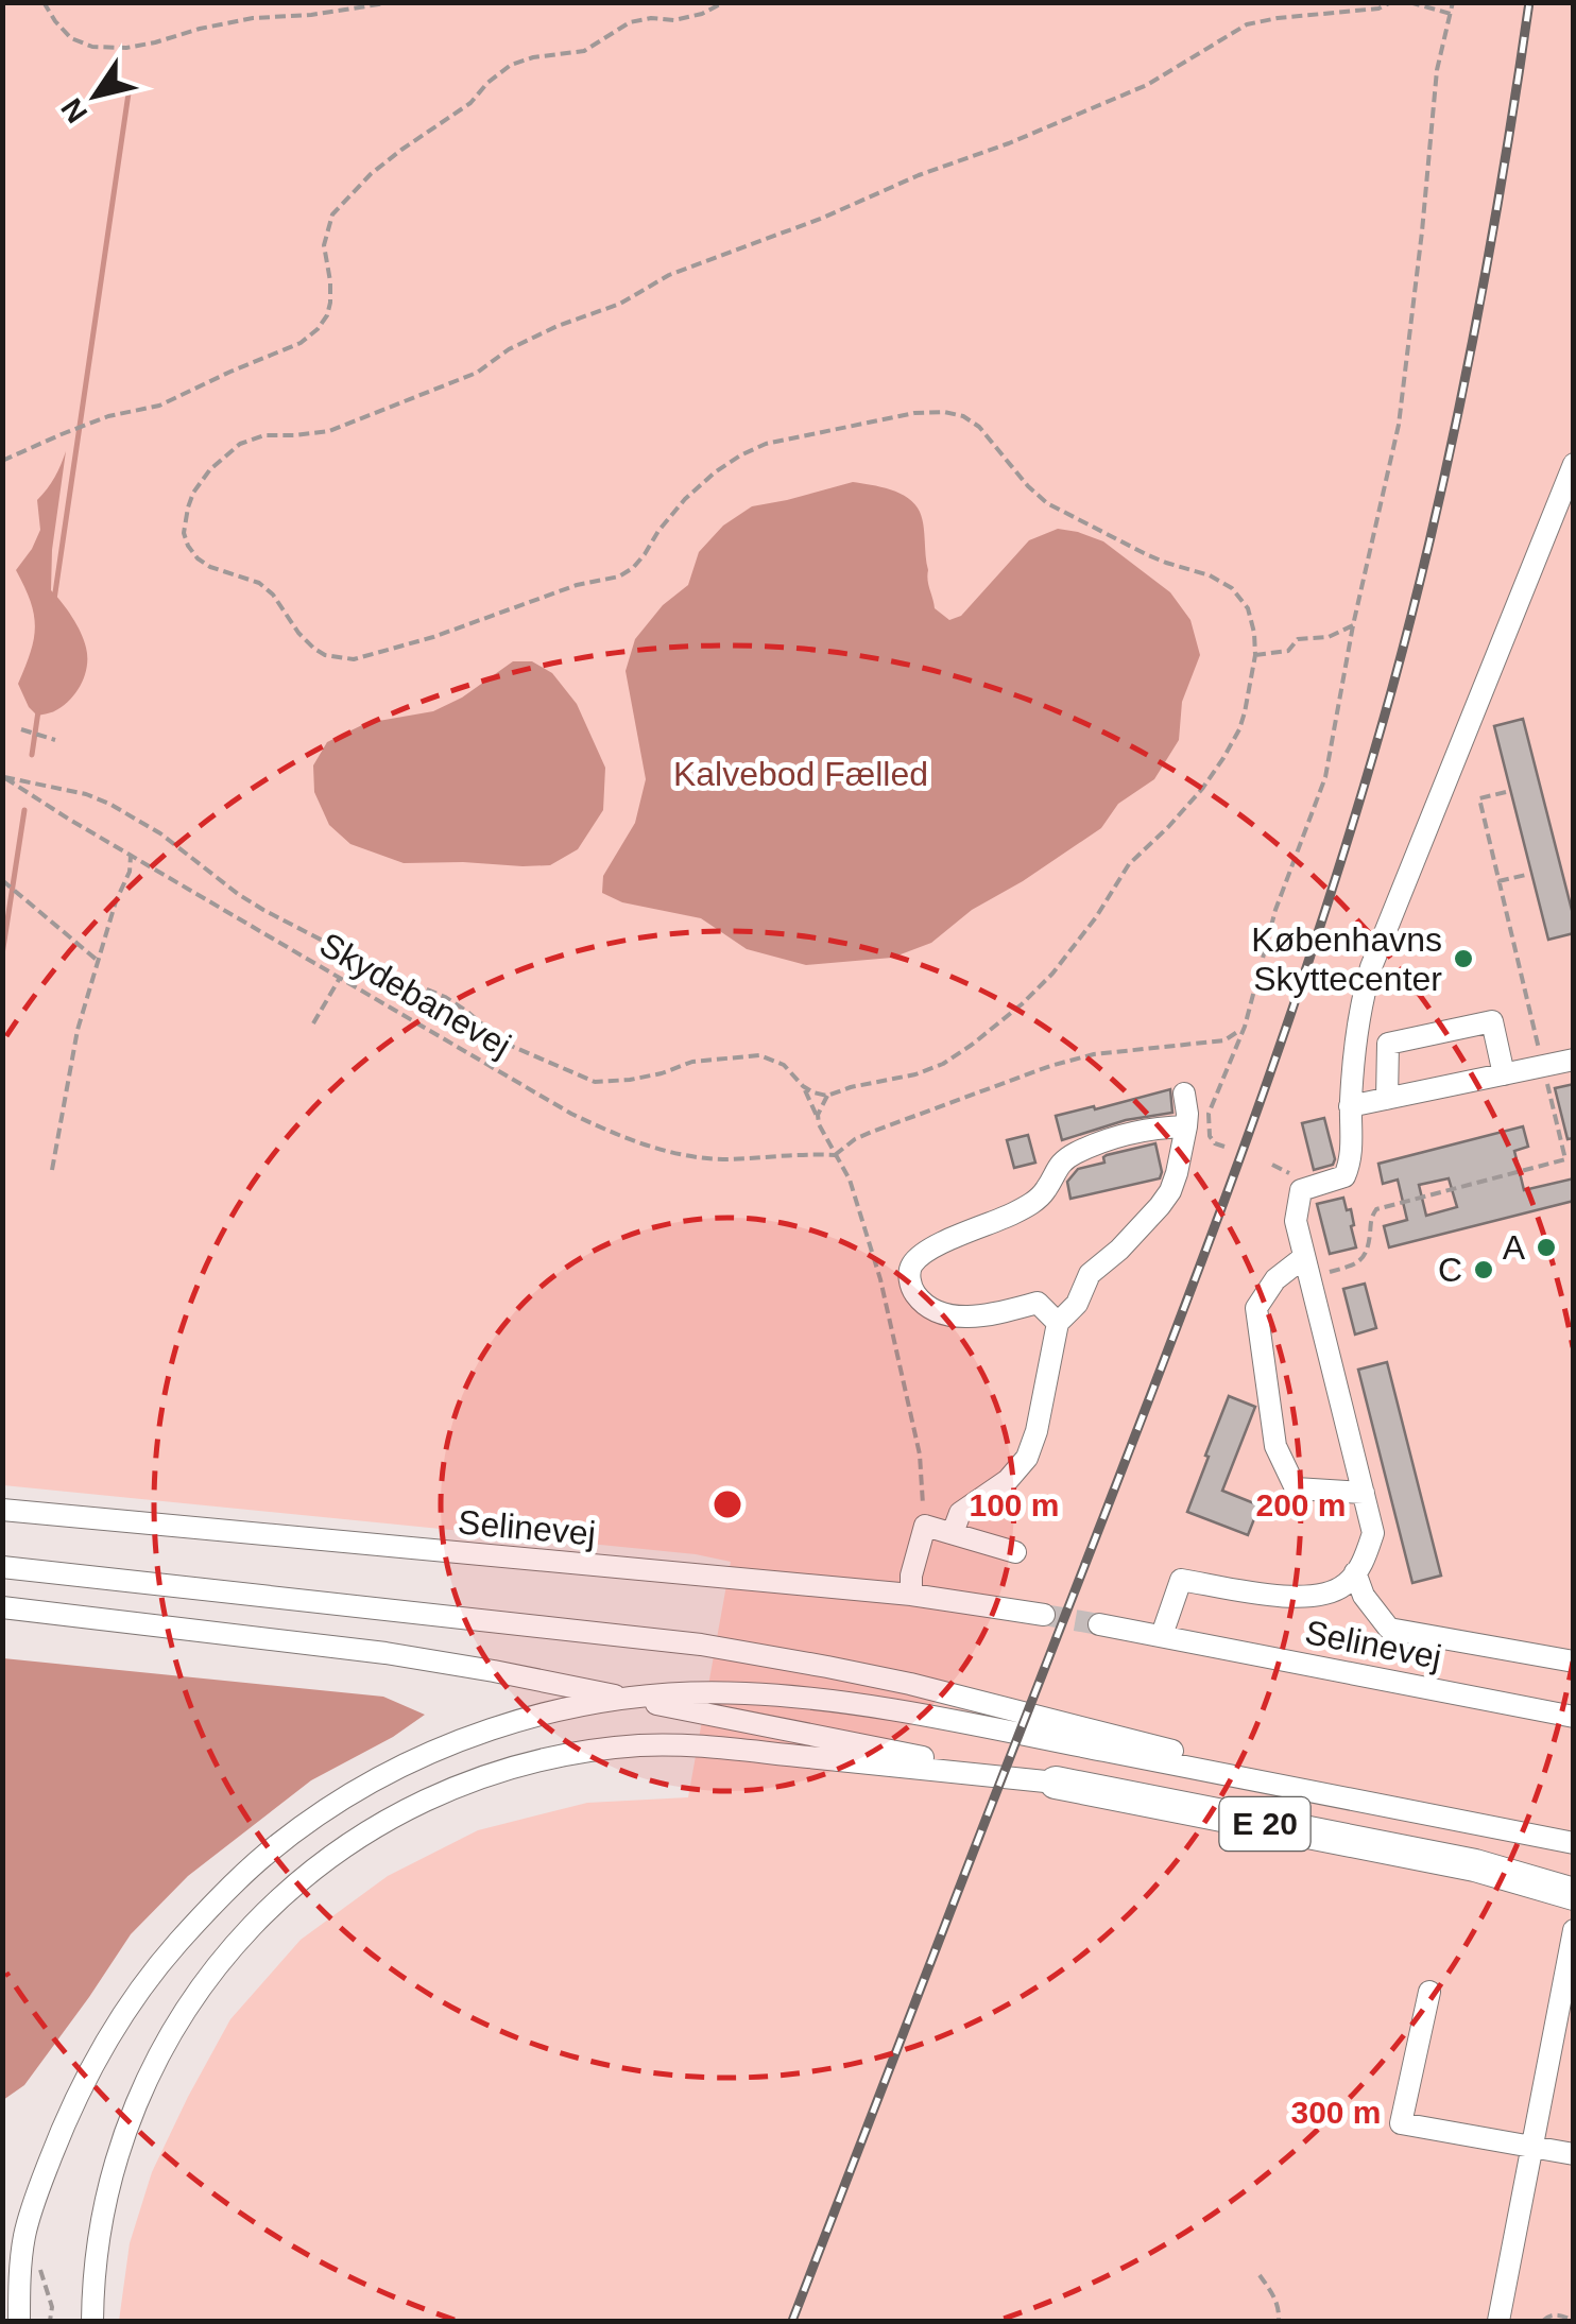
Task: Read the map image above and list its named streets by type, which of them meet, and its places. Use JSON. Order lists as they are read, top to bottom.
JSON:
{
  "streets": {
    "highway": ["E 20"],
    "street": ["Selinevej"],
    "path": ["Skydebanevej"]
  },
  "parks": ["Kalvebod Fælled"],
  "places": ["Københavns Skyttecenter", "A", "C"],
  "north": "bottom left",
  "rings": ["100 m", "200 m", "300 m"]
}
